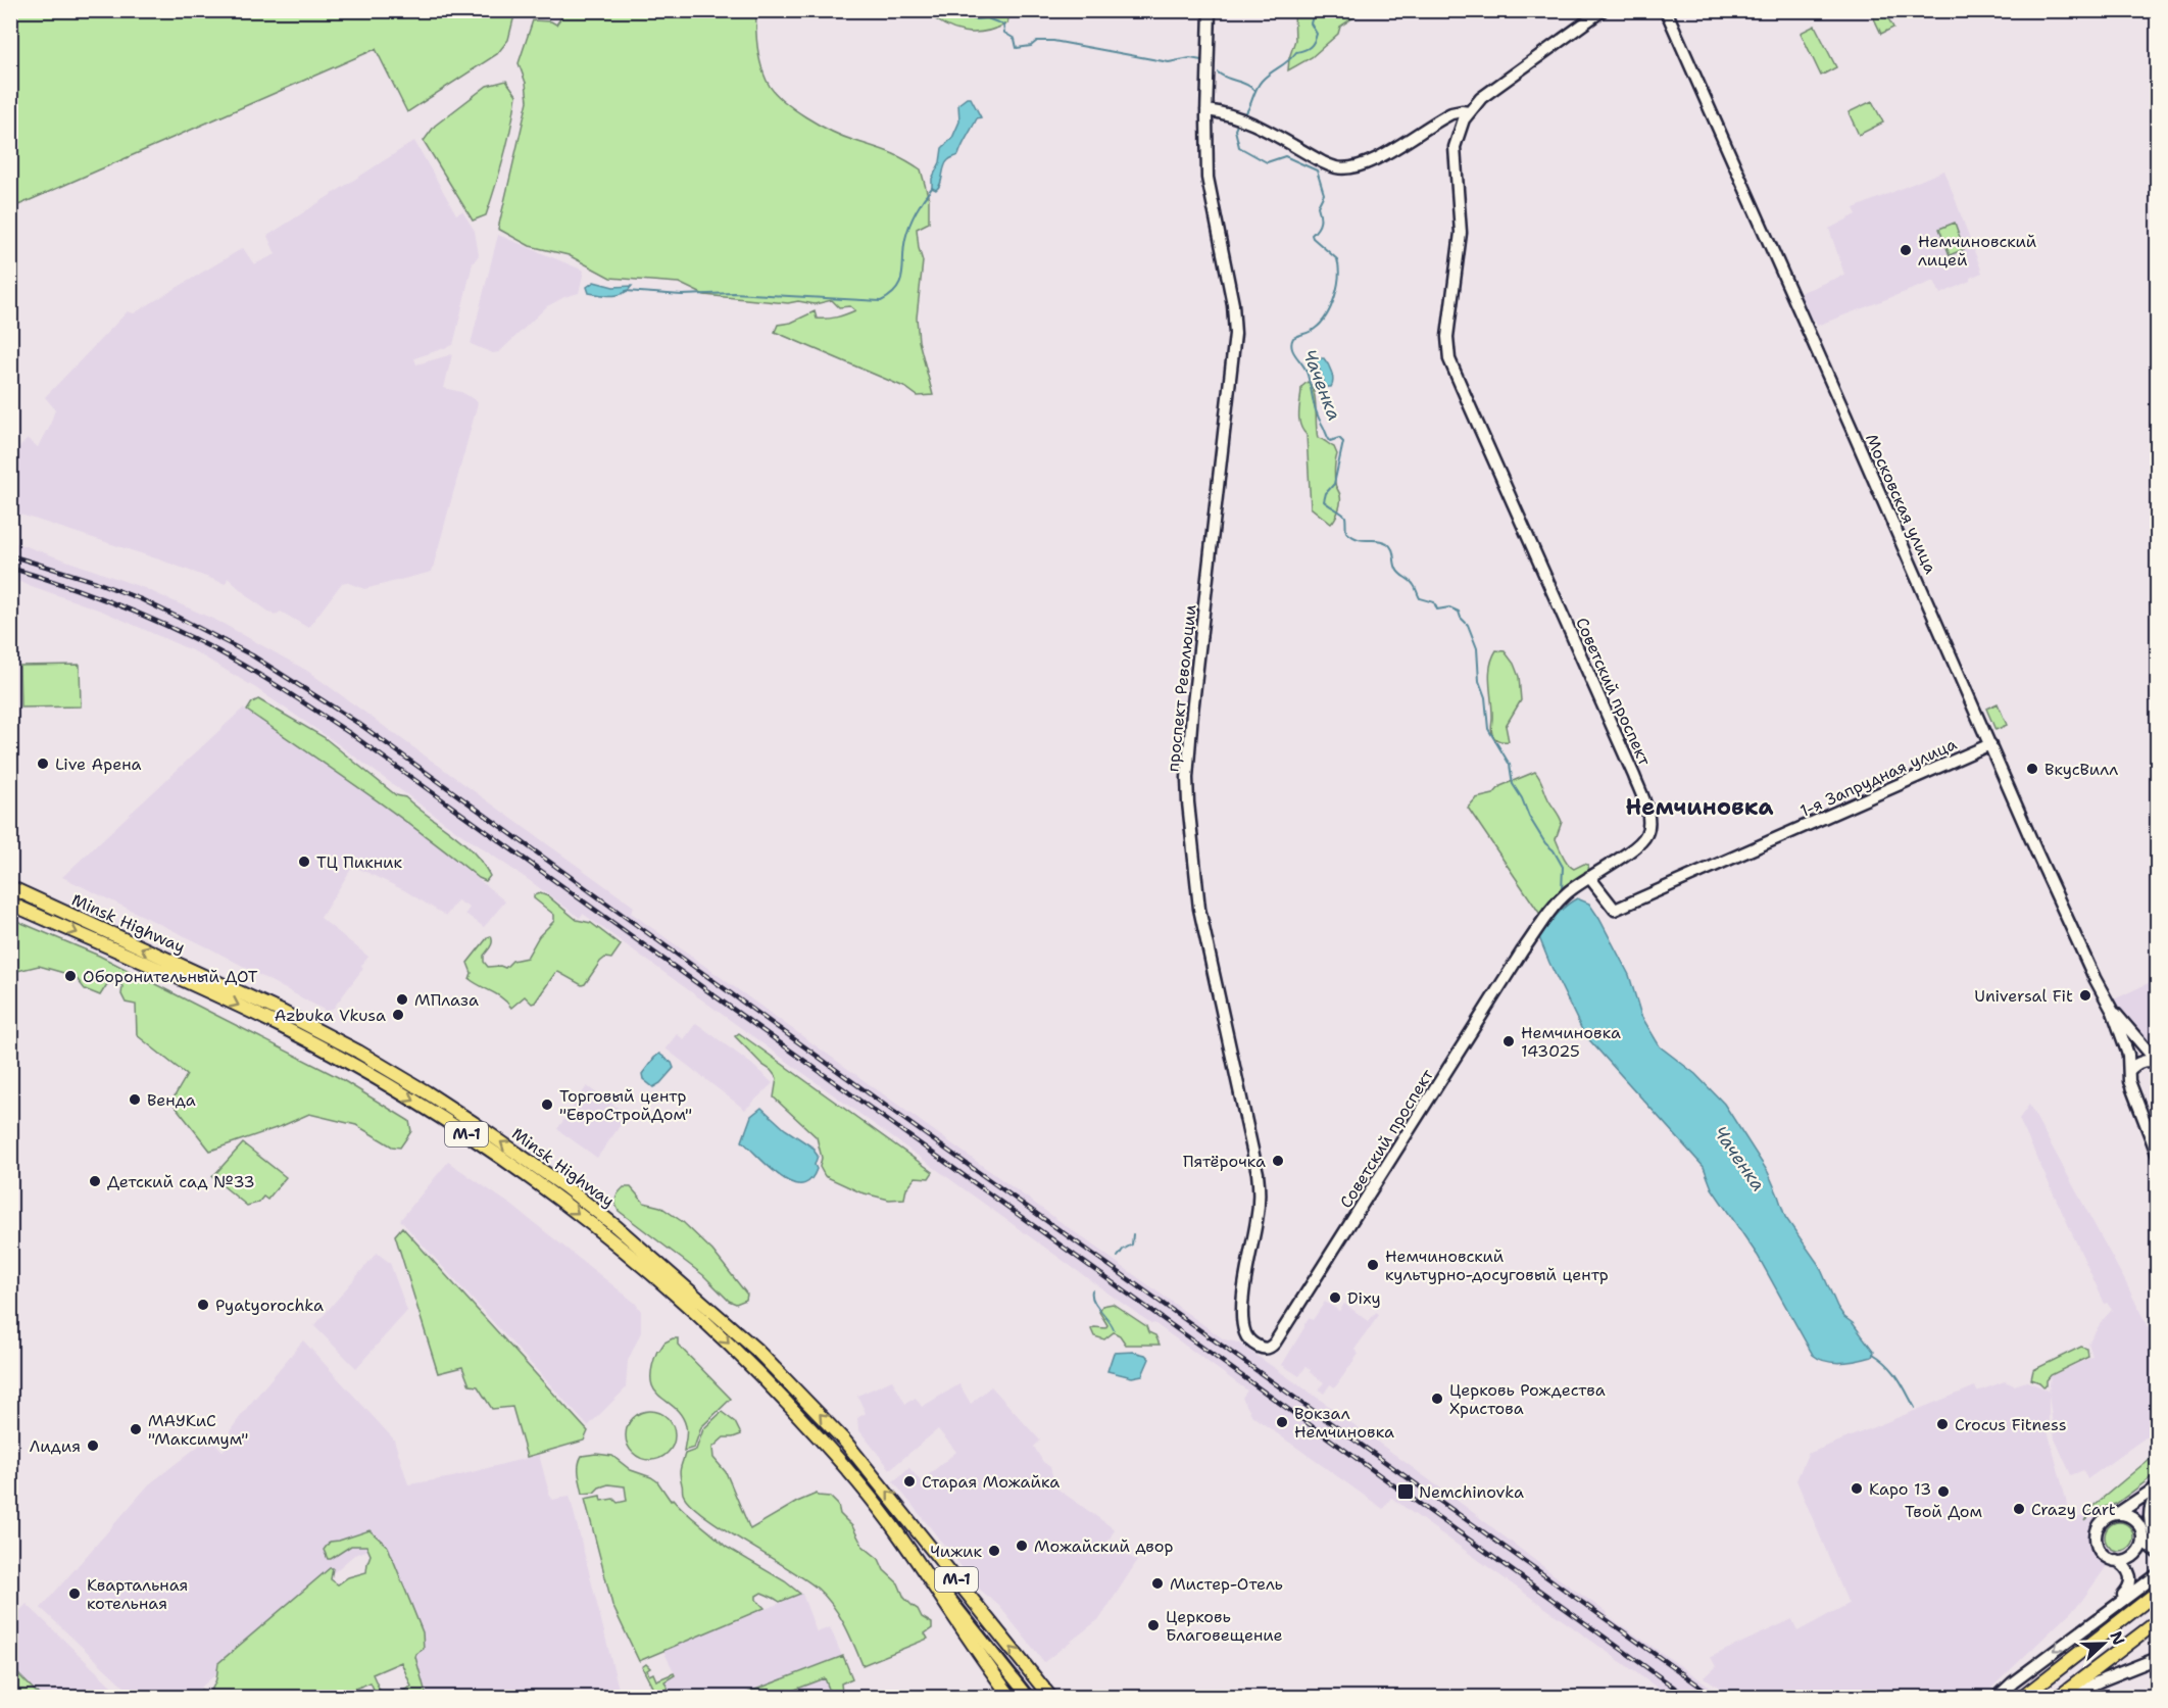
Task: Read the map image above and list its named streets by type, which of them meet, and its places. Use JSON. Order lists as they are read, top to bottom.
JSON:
{
  "streets": {
    "highway": ["Minsk Highway", "М-1"],
    "street": [
      "Московская улица",
      "проспект Революции",
      "Советский проспект",
      "1-я Запрудная улица"
    ]
  },
  "crossings": [
    ["Московская улица", "1-я Запрудная улица"],
    ["проспект Революции", "Советский проспект"],
    ["Советский проспект", "1-я Запрудная улица"],
    ["Minsk Highway", "М-1"]
  ],
  "districts": ["Немчиновка"],
  "water": ["Чаченка"],
  "places": {
    "other": [
      "Немчиновский лицей",
      "Live Арена",
      "ВкусВилл",
      "ТЦ Пикник",
      "Оборонительный ДОТ",
      "Universal Fit",
      "МПлаза",
      "Azbuka Vkusa",
      "Немчиновка 143025",
      "Венда",
      "Торговый центр \"ЕвроСтройДом\"",
      "Пятёрочка",
      "Детский сад №33",
      "Немчиновский культурно-досуговый центр",
      "Dixy",
      "Pyatyorochka",
      "Церковь Рождества Христова",
      "Вокзал Немчиновка",
      "Crocus Fitness",
      "МАУКиС \"Максимум\"",
      "Лидия",
      "Старая Можайка",
      "Каро 13",
      "Твой Дом",
      "Crazy Cart",
      "Можайский двор",
      "Чижик",
      "Мистер-Отель",
      "Квартальная котельная",
      "Церковь Благовещение"
    ],
    "transit": ["Nemchinovka"]
  },
  "north": "right"
}
